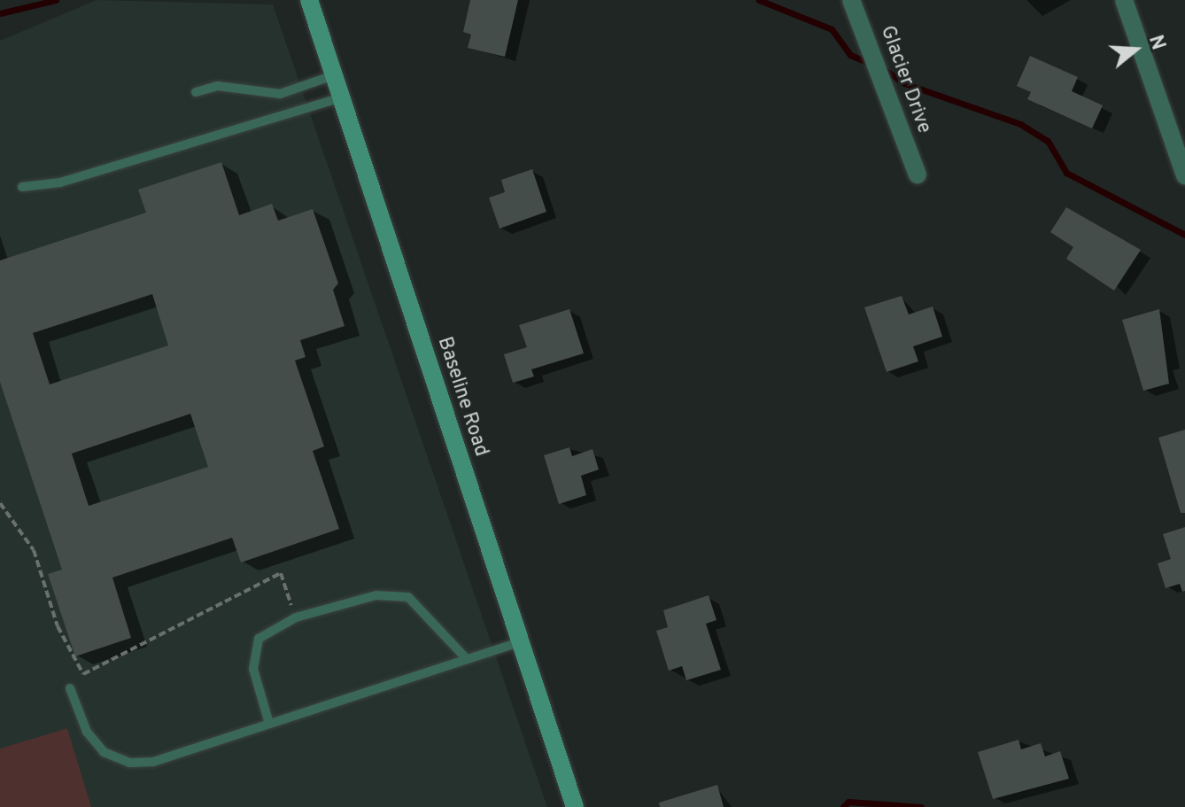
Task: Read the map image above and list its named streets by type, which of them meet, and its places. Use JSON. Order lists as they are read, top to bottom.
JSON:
{
  "streets": {
    "street": ["Glacier Drive", "Baseline Road"]
  },
  "north": "right"
}
